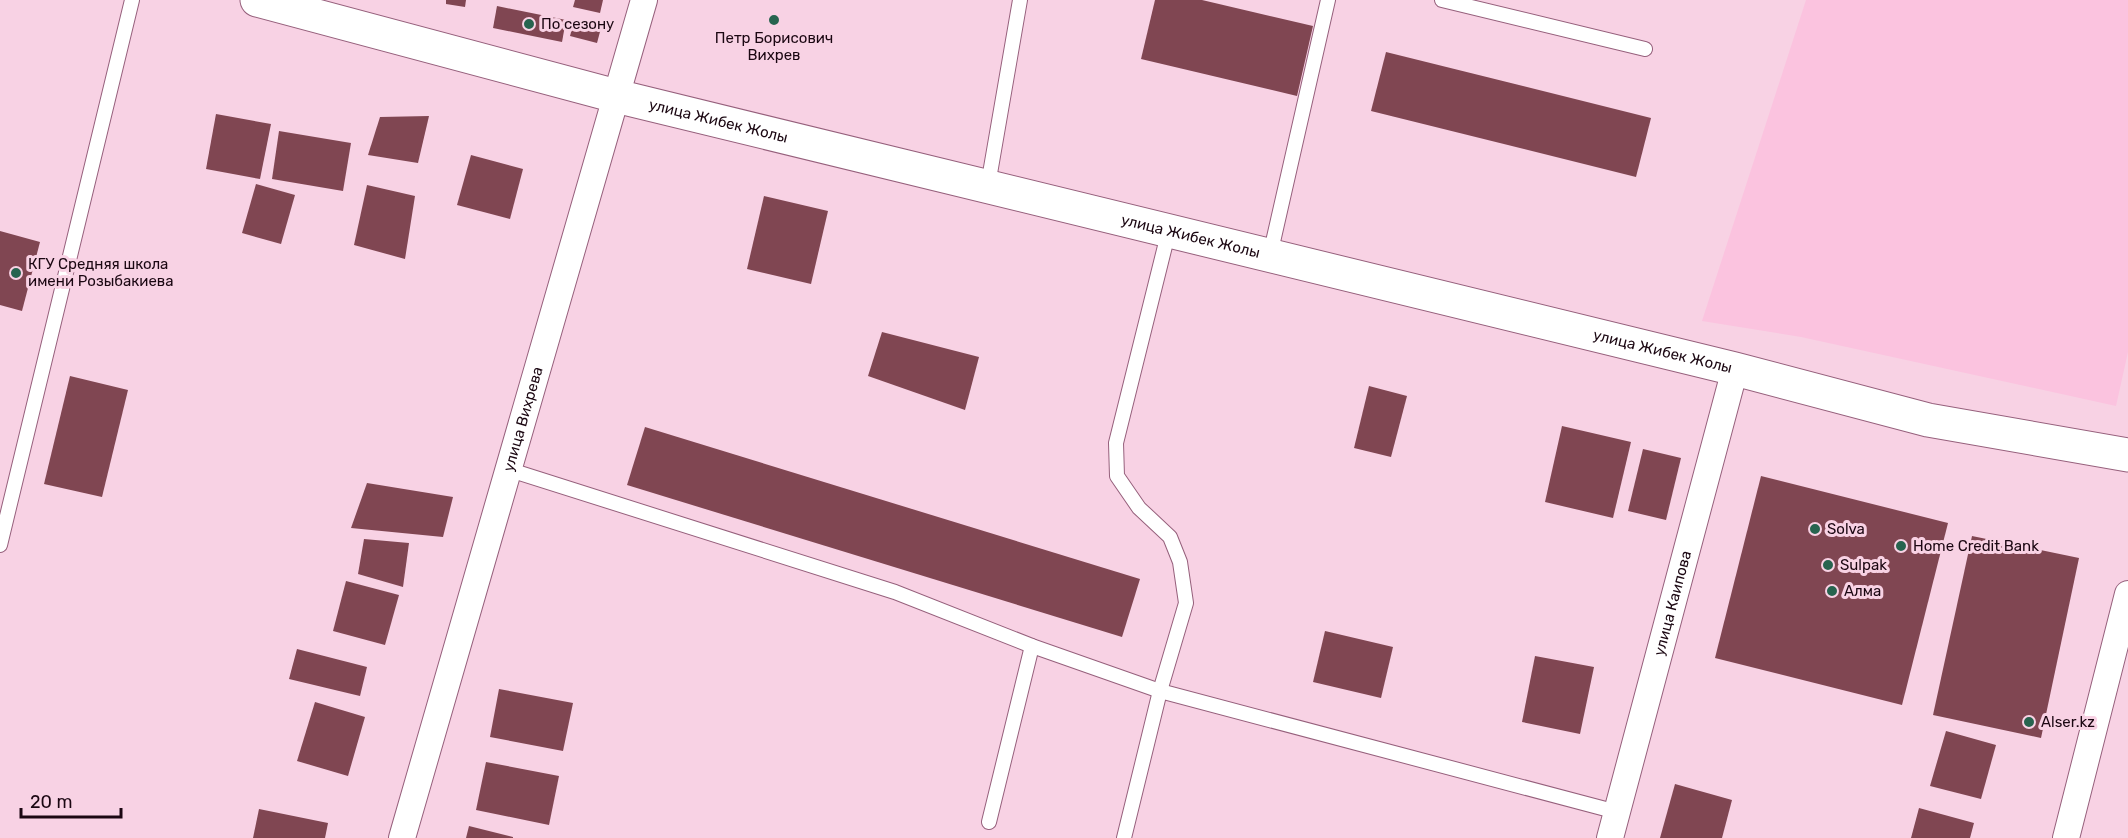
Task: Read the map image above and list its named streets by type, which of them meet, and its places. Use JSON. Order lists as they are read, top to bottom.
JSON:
{
  "streets": {
    "main road": ["улица Жибек Жолы"],
    "street": ["улица Вихрева", "улица Каипова"]
  },
  "crossings": [
    ["улица Жибек Жолы", "улица Вихрева"],
    ["улица Жибек Жолы", "улица Каипова"]
  ],
  "places": [
    "Петр Борисович Вихрев",
    "По сезону",
    "КГУ Средняя школа имени Розыбакиева",
    "Solva",
    "Home Credit Bank",
    "Sulpak",
    "Алма",
    "Alser.kz"
  ],
  "scale_bar": "20 m"
}
